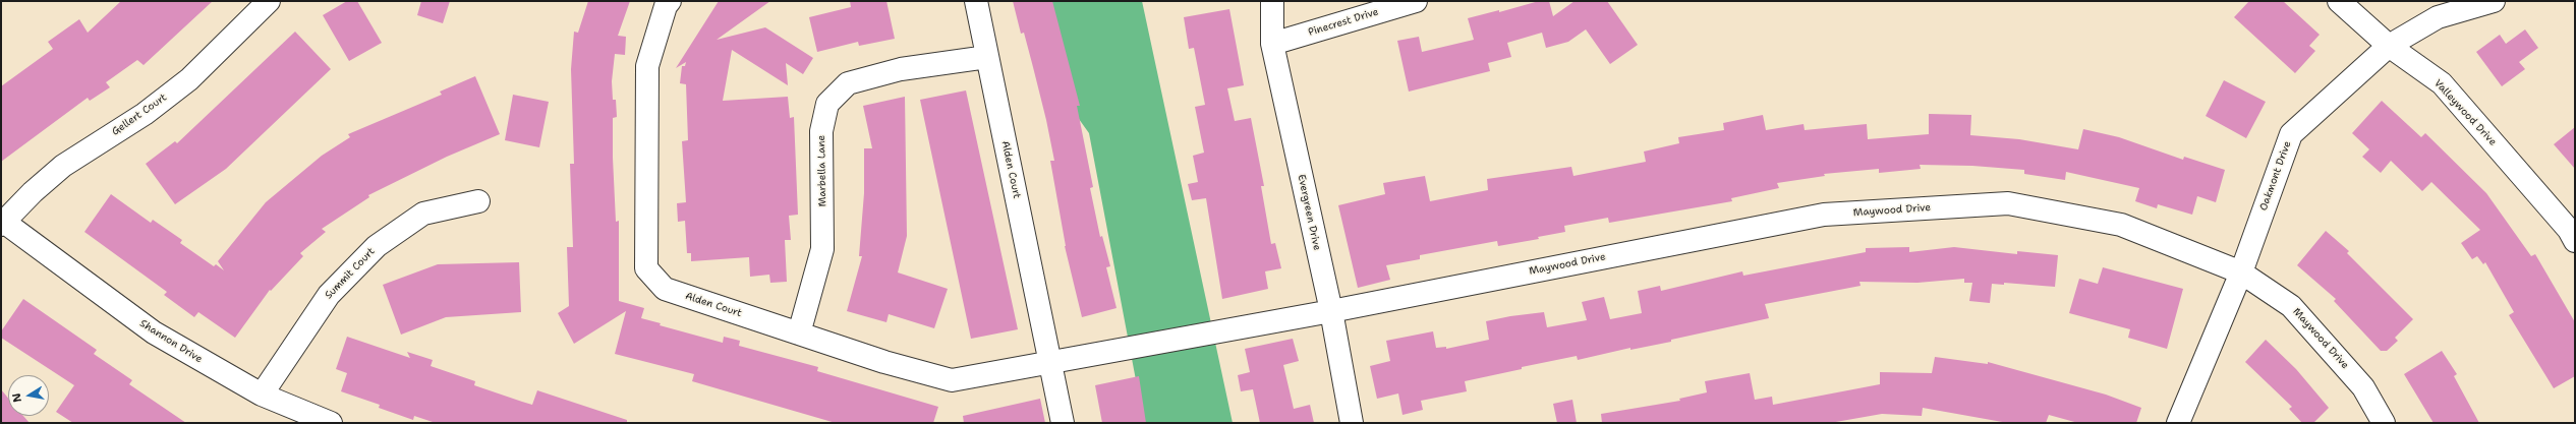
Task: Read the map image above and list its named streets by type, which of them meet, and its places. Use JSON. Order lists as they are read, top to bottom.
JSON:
{
  "streets": {
    "street": [
      "Pinecrest Drive",
      "Valleywood Drive",
      "Gellert Court",
      "Alden Court",
      "Marbella Lane",
      "Oakmont Drive",
      "Maywood Drive",
      "Evergreen Drive",
      "Summit Court",
      "Shannon Drive"
    ]
  },
  "crossings": [
    ["Pinecrest Drive", "Evergreen Drive"],
    ["Valleywood Drive", "Oakmont Drive"],
    ["Gellert Court", "Shannon Drive"],
    ["Alden Court", "Marbella Lane"],
    ["Alden Court", "Maywood Drive"],
    ["Alden Court", "Evergreen Drive"],
    ["Oakmont Drive", "Maywood Drive"],
    ["Maywood Drive", "Evergreen Drive"],
    ["Summit Court", "Shannon Drive"]
  ],
  "north": "left"
}
